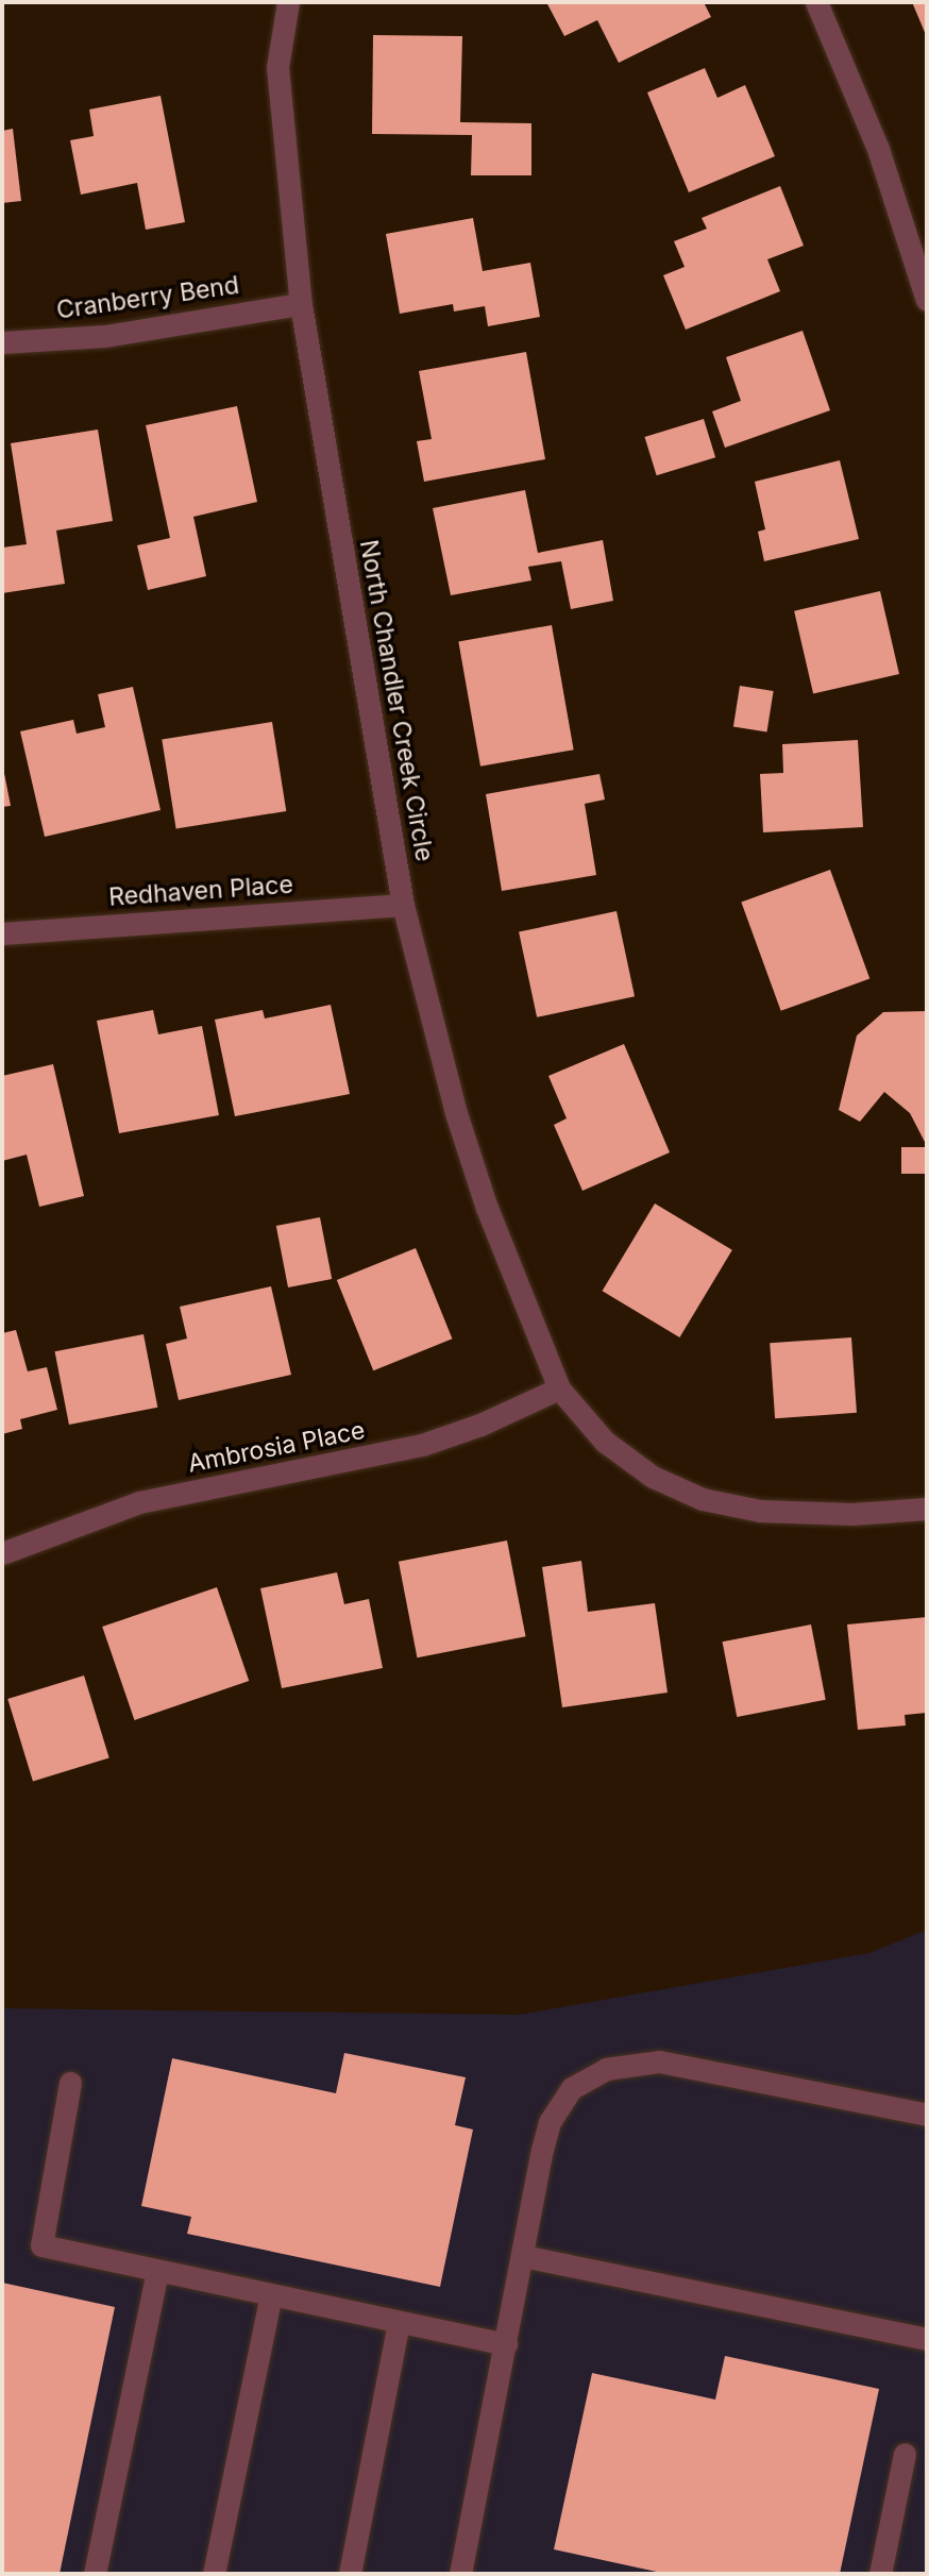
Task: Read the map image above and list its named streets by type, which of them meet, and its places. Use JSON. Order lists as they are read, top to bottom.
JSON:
{
  "streets": {
    "street": [
      "Cranberry Bend",
      "North Chandler Creek Circle",
      "Redhaven Place",
      "Ambrosia Place"
    ]
  },
  "crossings": [
    ["Cranberry Bend", "North Chandler Creek Circle"],
    ["North Chandler Creek Circle", "Redhaven Place"],
    ["North Chandler Creek Circle", "Ambrosia Place"]
  ]
}
